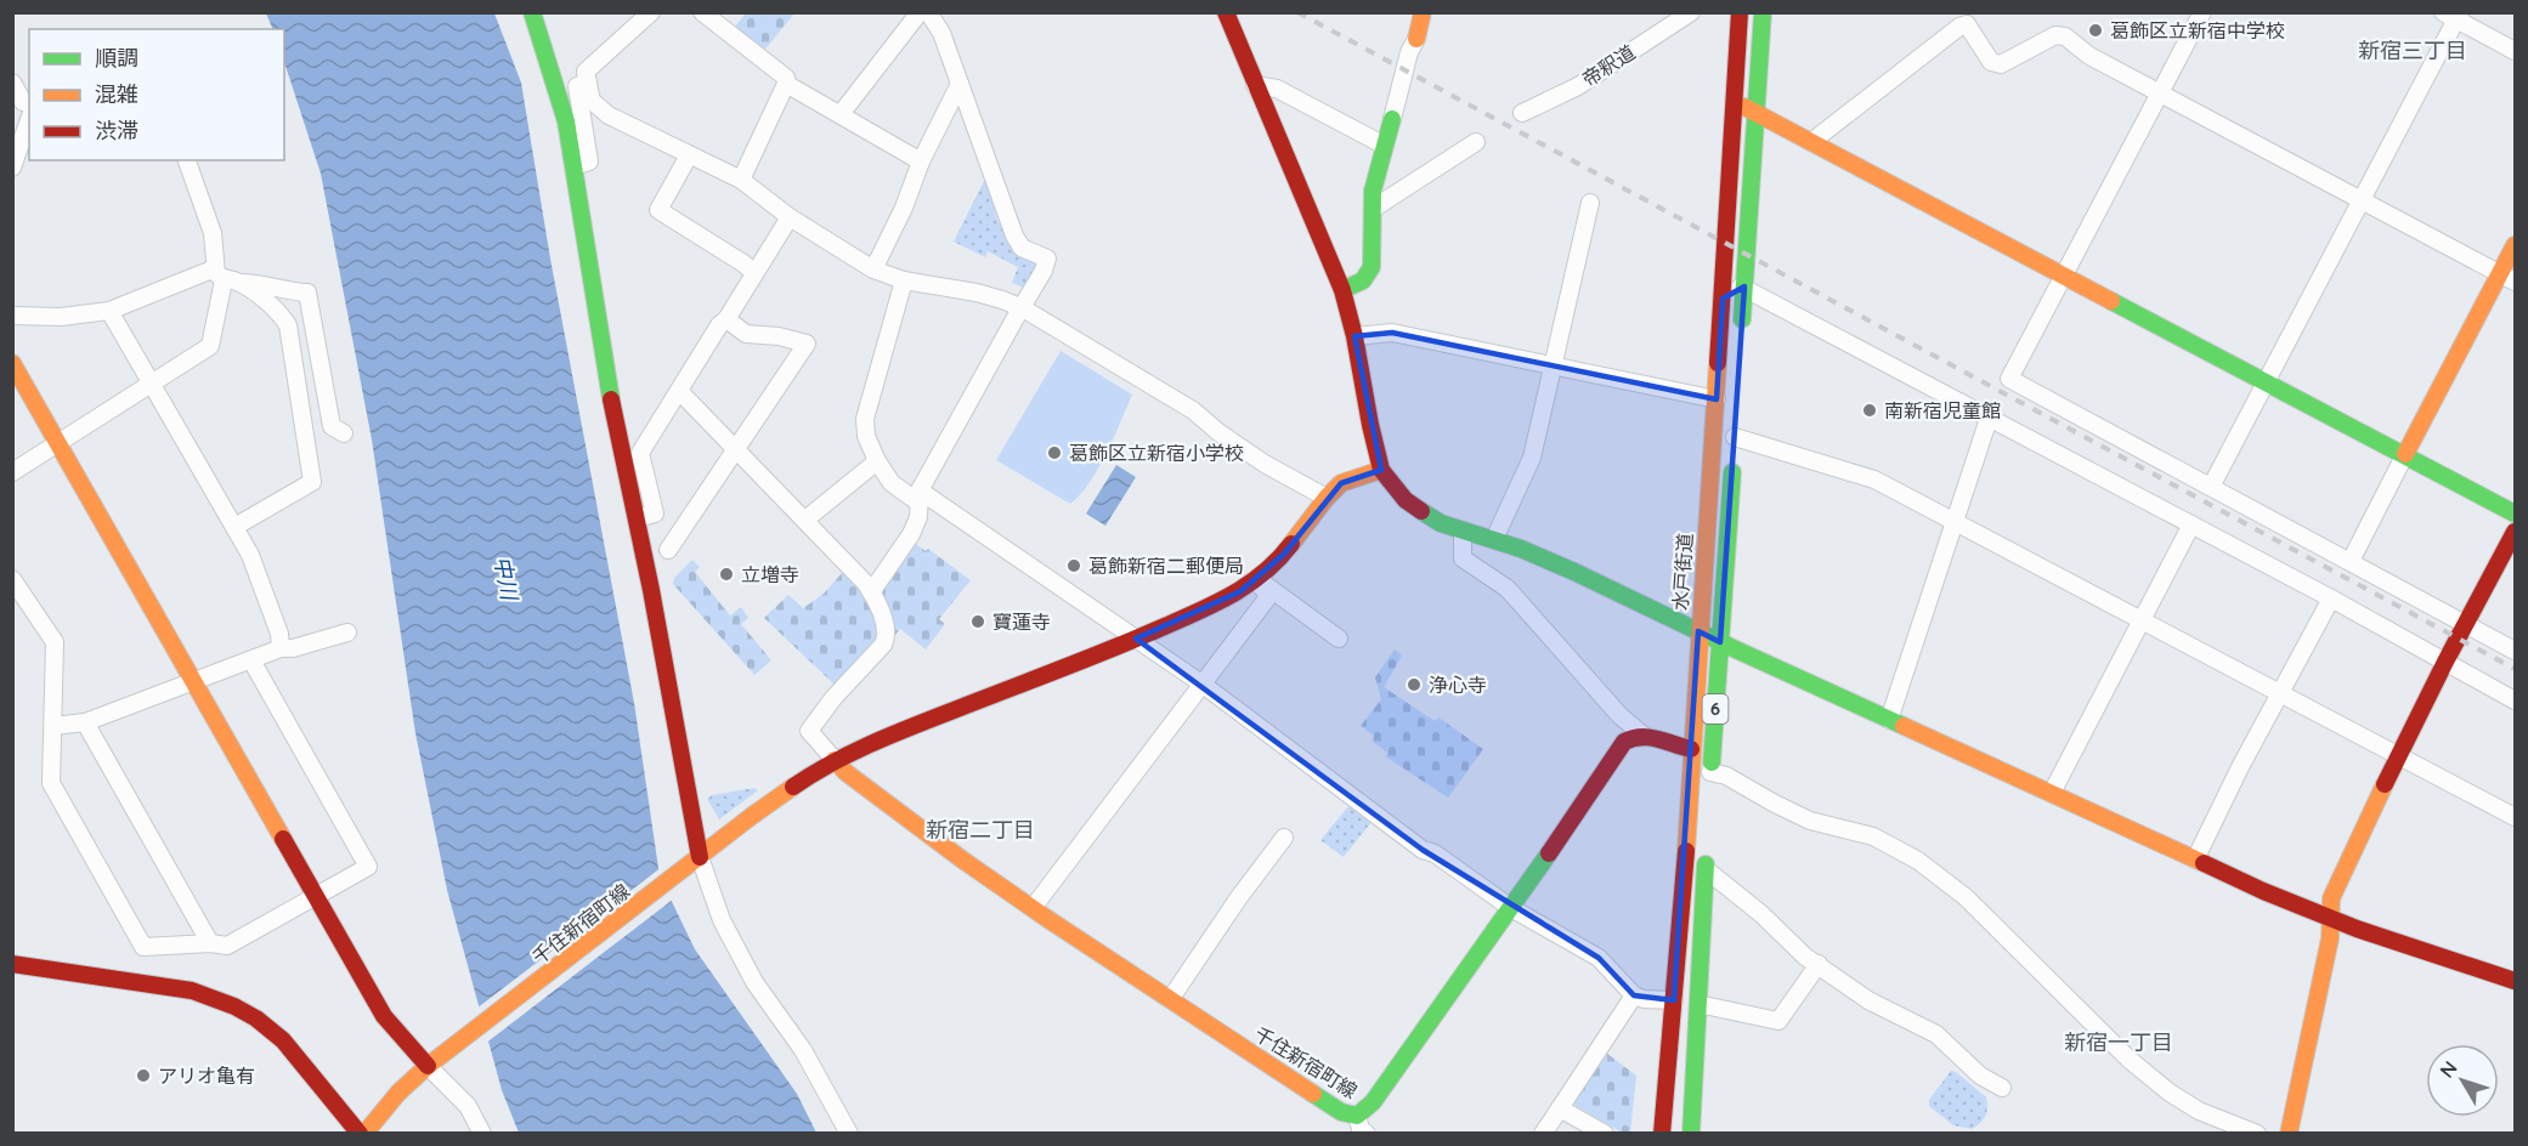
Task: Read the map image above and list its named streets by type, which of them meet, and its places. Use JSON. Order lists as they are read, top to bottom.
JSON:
{
  "streets": {
    "main road": ["水戸街道", "6", "千住新宿町線"],
    "street": ["帝釈道"]
  },
  "districts": ["新宿三丁目", "新宿二丁目", "新宿一丁目"],
  "water": ["中川"],
  "places": [
    "葛飾区立新宿中学校",
    "南新宿児童館",
    "葛飾区立新宿小学校",
    "葛飾新宿二郵便局",
    "立増寺",
    "寶蓮寺",
    "浄心寺",
    "アリオ亀有"
  ],
  "legend": ["順調", "混雑", "渋滞"],
  "north": "top left"
}
